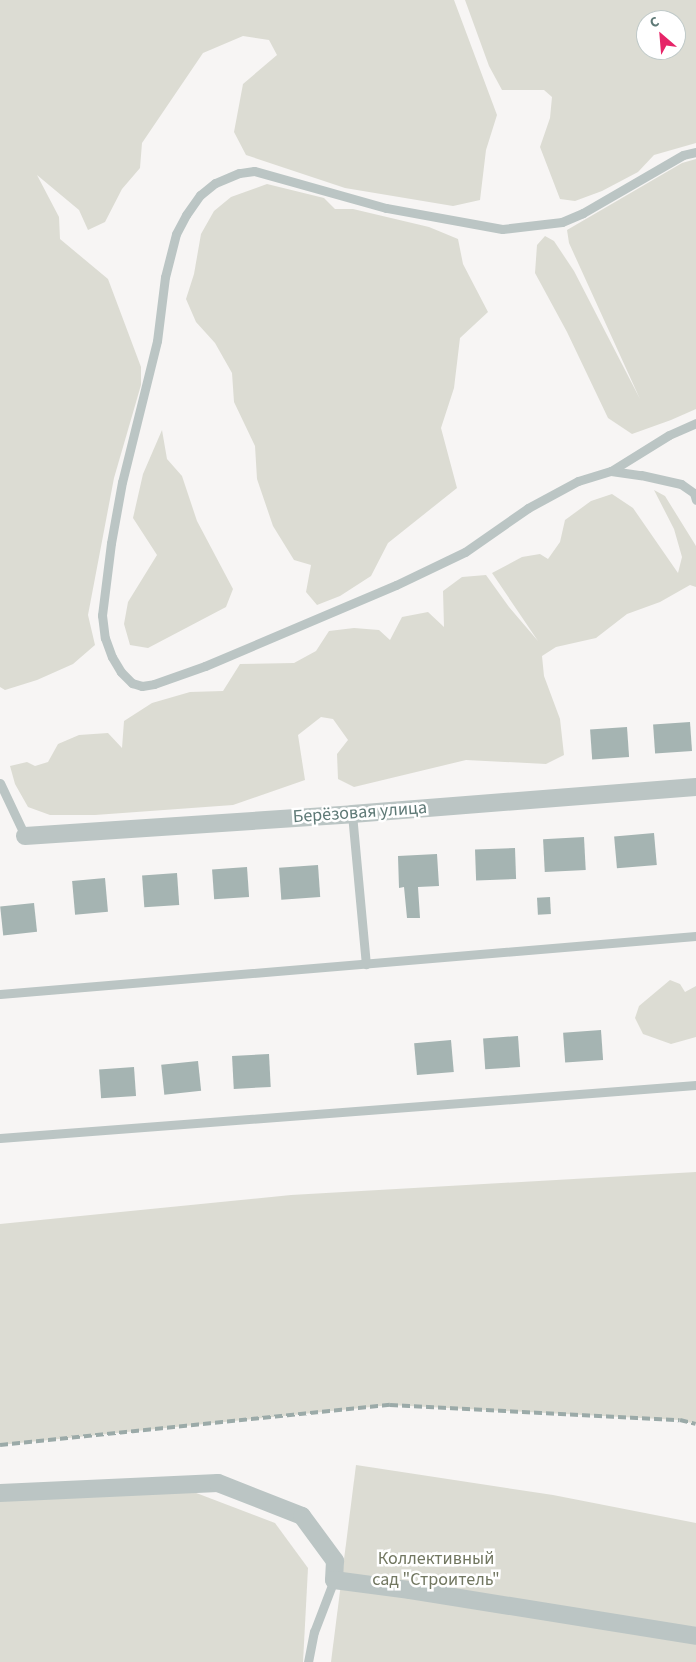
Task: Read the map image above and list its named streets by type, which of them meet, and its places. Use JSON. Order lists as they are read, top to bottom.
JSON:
{
  "streets": {
    "street": ["Берёзовая улица"]
  },
  "parks": ["Коллективный сад \"Строитель\""],
  "north": "top left"
}
